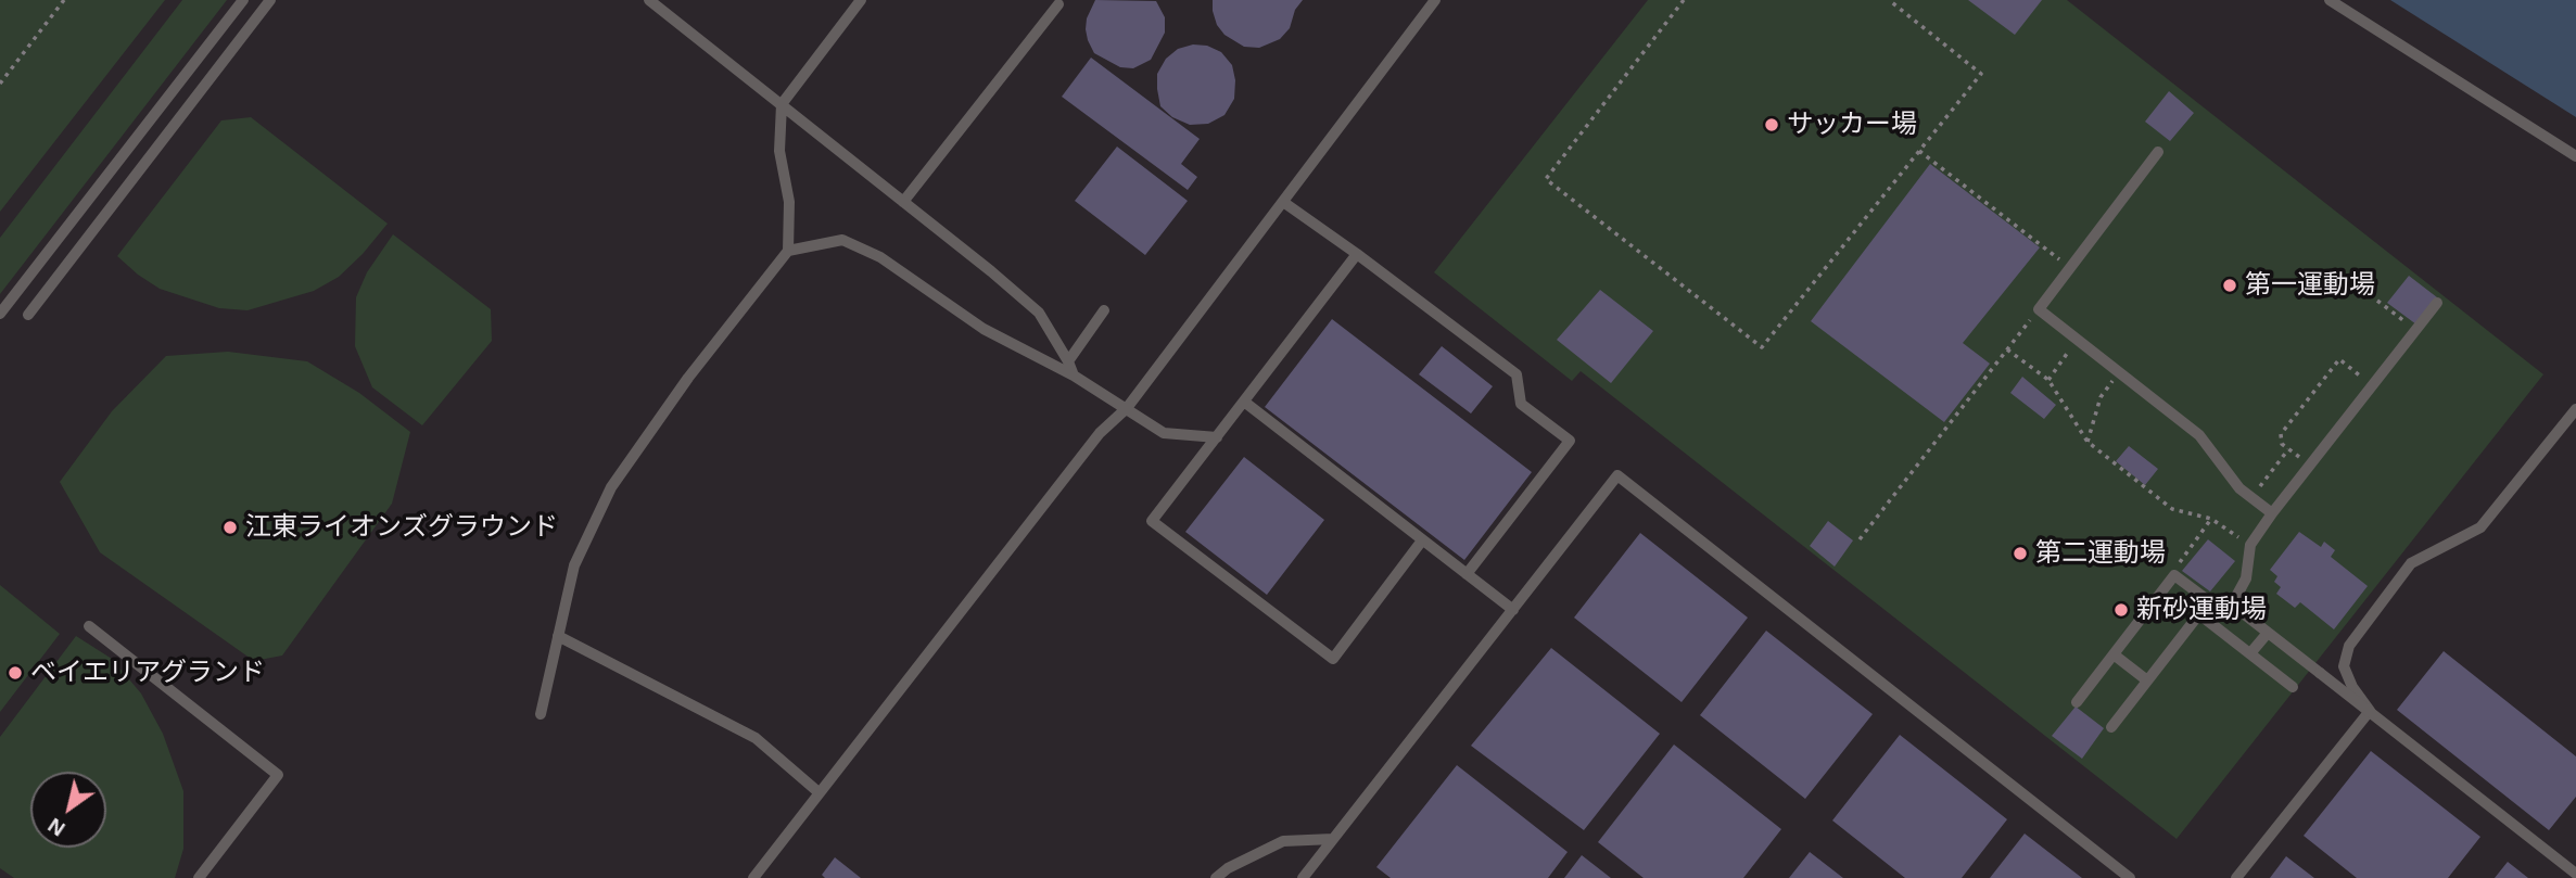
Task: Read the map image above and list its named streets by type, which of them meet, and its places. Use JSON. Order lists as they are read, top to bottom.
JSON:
{
  "places": [
    "サッカー場",
    "第一運動場",
    "江東ライオンズグラウンド",
    "第二運動場",
    "新砂運動場",
    "ベイエリアグランド"
  ],
  "north": "bottom left"
}
